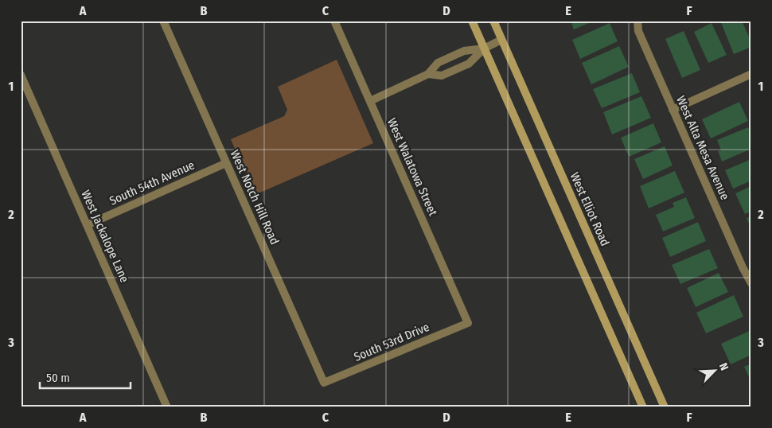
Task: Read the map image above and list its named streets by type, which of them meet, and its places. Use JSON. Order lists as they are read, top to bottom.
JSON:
{
  "streets": {
    "main road": ["West Elliot Road"],
    "street": [
      "West Alta Mesa Avenue",
      "West Walatowa Street",
      "South 54th Avenue",
      "West Notch Hill Road",
      "West Jackalope Lane",
      "South 53rd Drive"
    ]
  },
  "crossings": [
    ["West Walatowa Street", "South 53rd Drive"],
    ["South 54th Avenue", "West Notch Hill Road"],
    ["South 54th Avenue", "West Jackalope Lane"],
    ["West Notch Hill Road", "South 53rd Drive"]
  ],
  "scale_bar": "50 m",
  "north": "top right",
  "grid": {
    "columns": [
      "A",
      "B",
      "C",
      "D",
      "E",
      "F"
    ],
    "rows": ["1", "2", "3"]
  }
}
